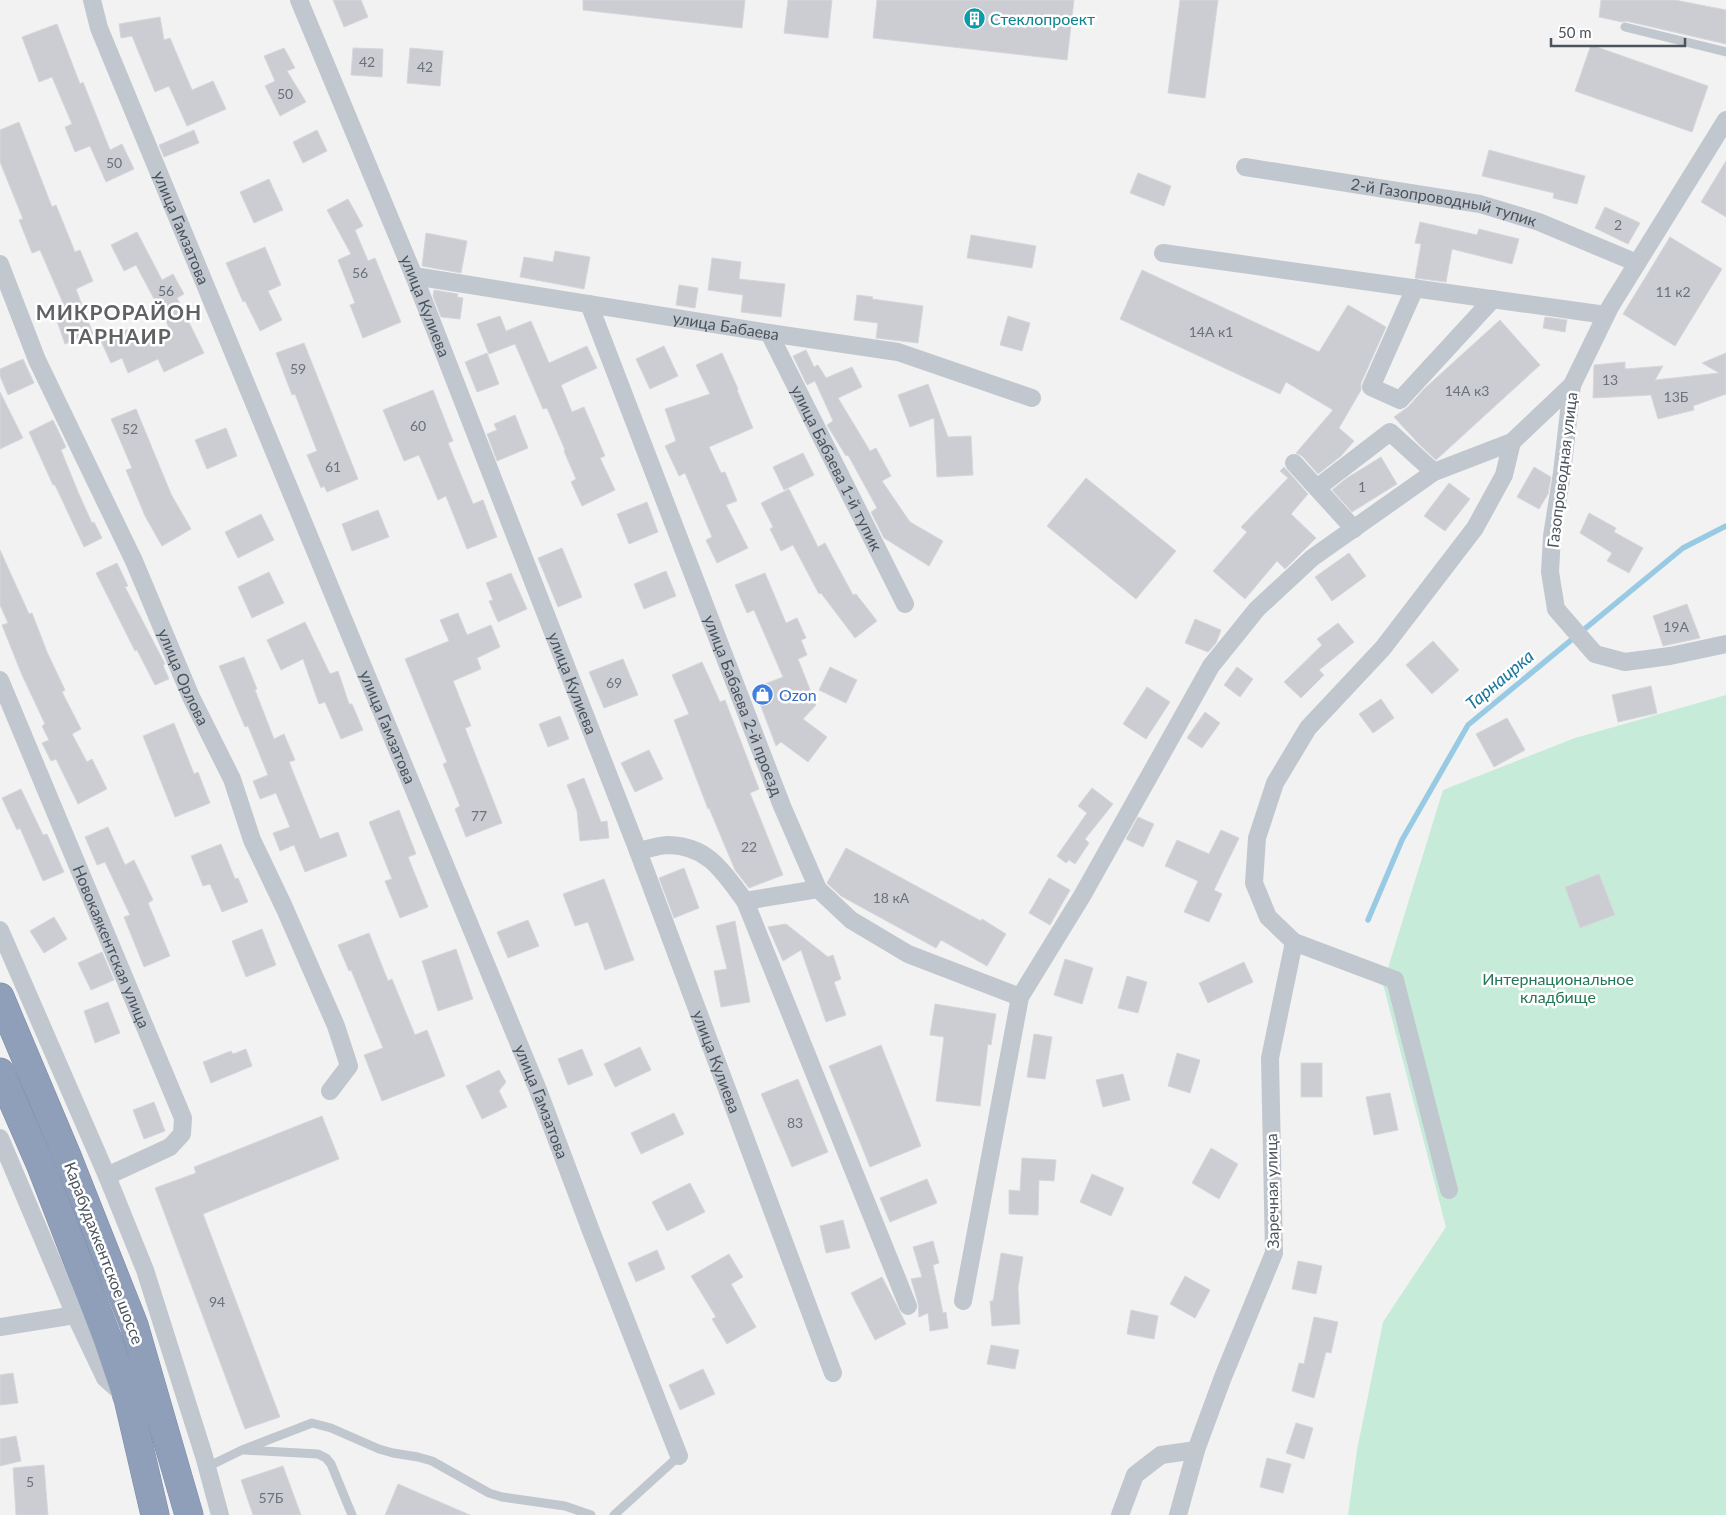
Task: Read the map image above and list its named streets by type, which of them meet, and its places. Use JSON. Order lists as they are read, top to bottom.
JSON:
{
  "streets": {
    "highway": ["Карабудахкентское шоссе"],
    "street": [
      "2-й Газопроводный тупик",
      "улица Гамзатова",
      "улица Кулиева",
      "улица Бабаева",
      "улица Бабаева 1-й тупик",
      "Газопроводная улица",
      "улица Орлова",
      "улица Бабаева 2-й проезд",
      "Новокаякентская улица",
      "Заречная улица"
    ]
  },
  "crossings": [
    ["2-й Газопроводный тупик", "Газопроводная улица"],
    ["улица Кулиева", "улица Бабаева"],
    ["улица Бабаева", "улица Бабаева 1-й тупик"],
    ["улица Бабаева", "улица Бабаева 2-й проезд"]
  ],
  "districts": ["МИКРОРАЙОН ТАРНАИР"],
  "water": ["Тарнаирка"],
  "parks": ["Интернациональное кладбище"],
  "places": {
    "building": ["Стеклопроект"],
    "shop": ["Ozon"]
  },
  "house_numbers": [
    "42",
    "42",
    "50",
    "50",
    "2",
    "56",
    "56",
    "11 к2",
    "14А к1",
    "59",
    "13",
    "14А к3",
    "13Б",
    "60",
    "52",
    "61",
    "1",
    "19А",
    "69",
    "77",
    "22",
    "18 кА",
    "83",
    "94",
    "5",
    "57Б"
  ],
  "scale_bar": "50 m"
}
